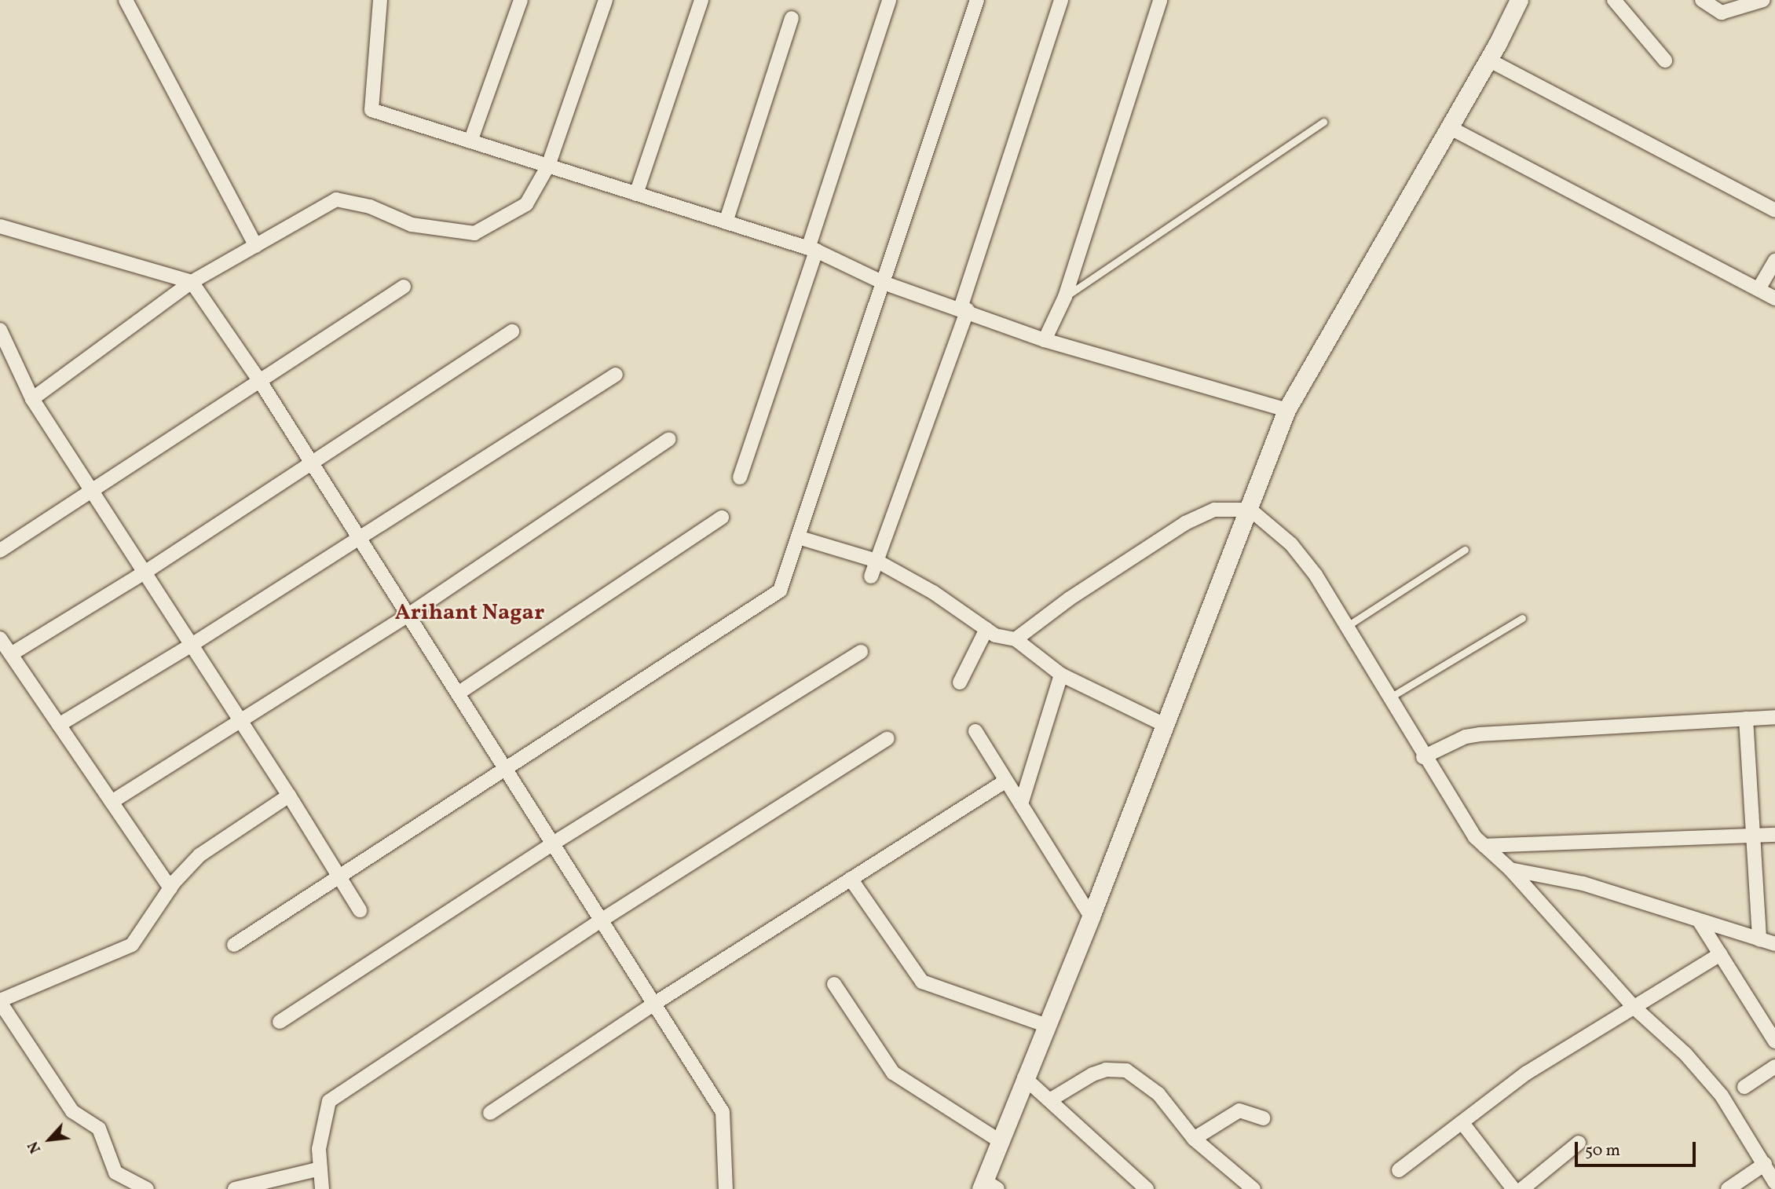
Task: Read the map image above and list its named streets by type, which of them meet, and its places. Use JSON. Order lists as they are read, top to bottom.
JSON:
{
  "districts": ["Arihant Nagar"],
  "scale_bar": "50 m",
  "north": "bottom left"
}
